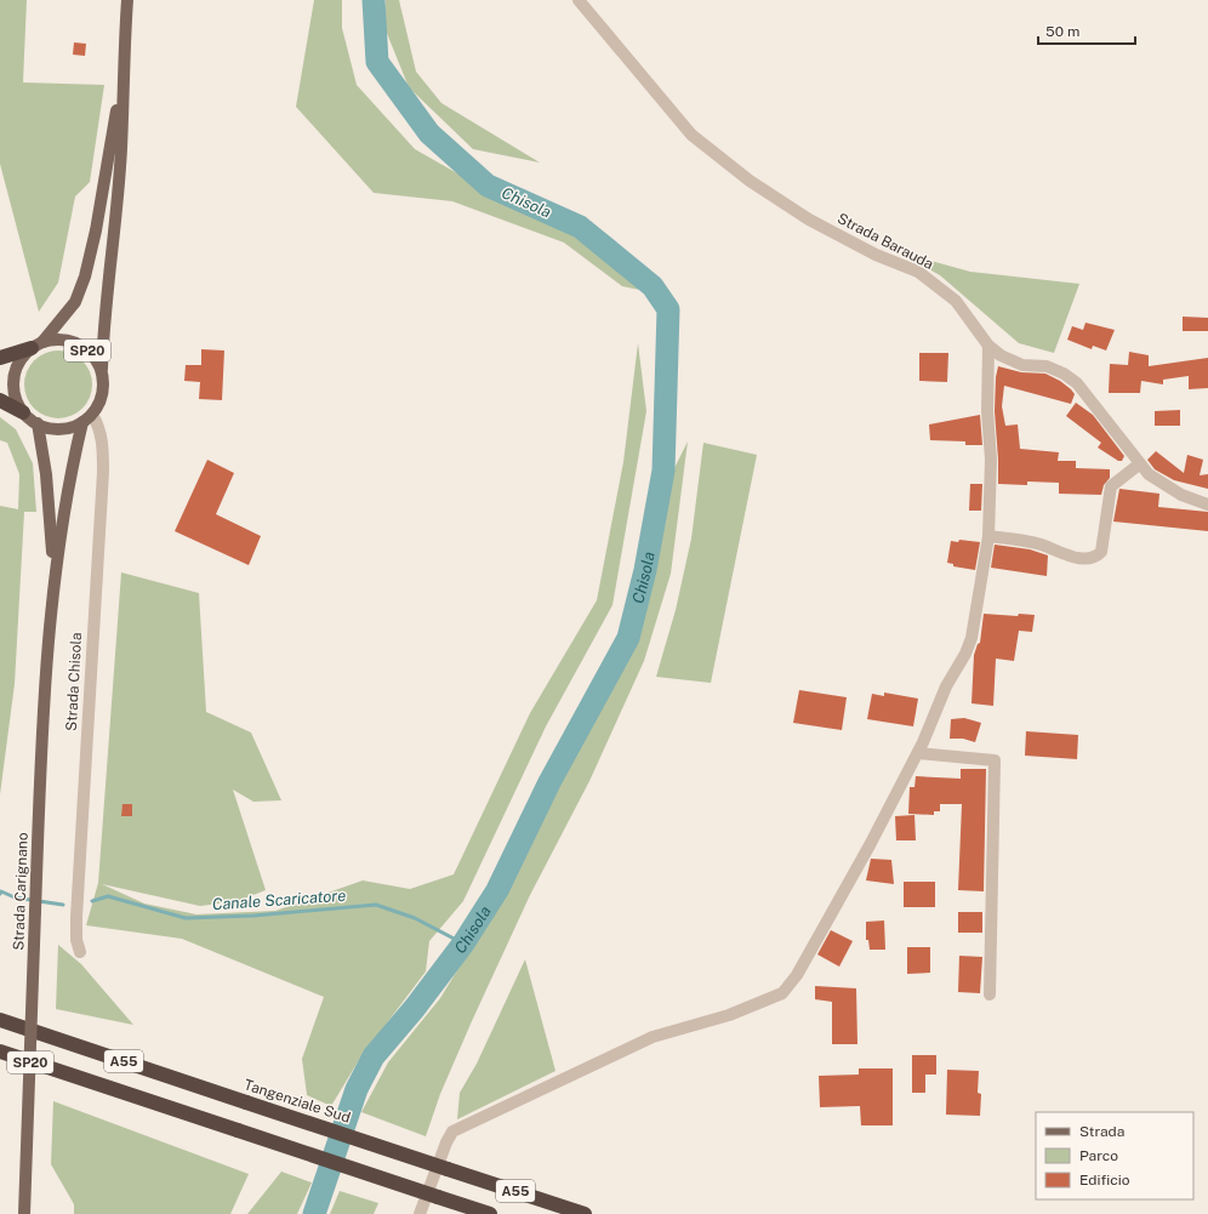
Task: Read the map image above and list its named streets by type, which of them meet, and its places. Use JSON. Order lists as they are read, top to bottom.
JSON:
{
  "streets": {
    "highway": ["A55", "Tangenziale Sud"],
    "main road": ["SP20", "Strada Carignano"],
    "street": ["Strada Barauda", "Strada Chisola"]
  },
  "crossings": [
    ["SP20", "Strada Chisola"],
    ["SP20", "Strada Carignano"]
  ],
  "water": ["Chisola", "Canale Scaricatore"],
  "legend": ["Strada", "Parco", "Edificio"],
  "scale_bar": "50 m"
}
